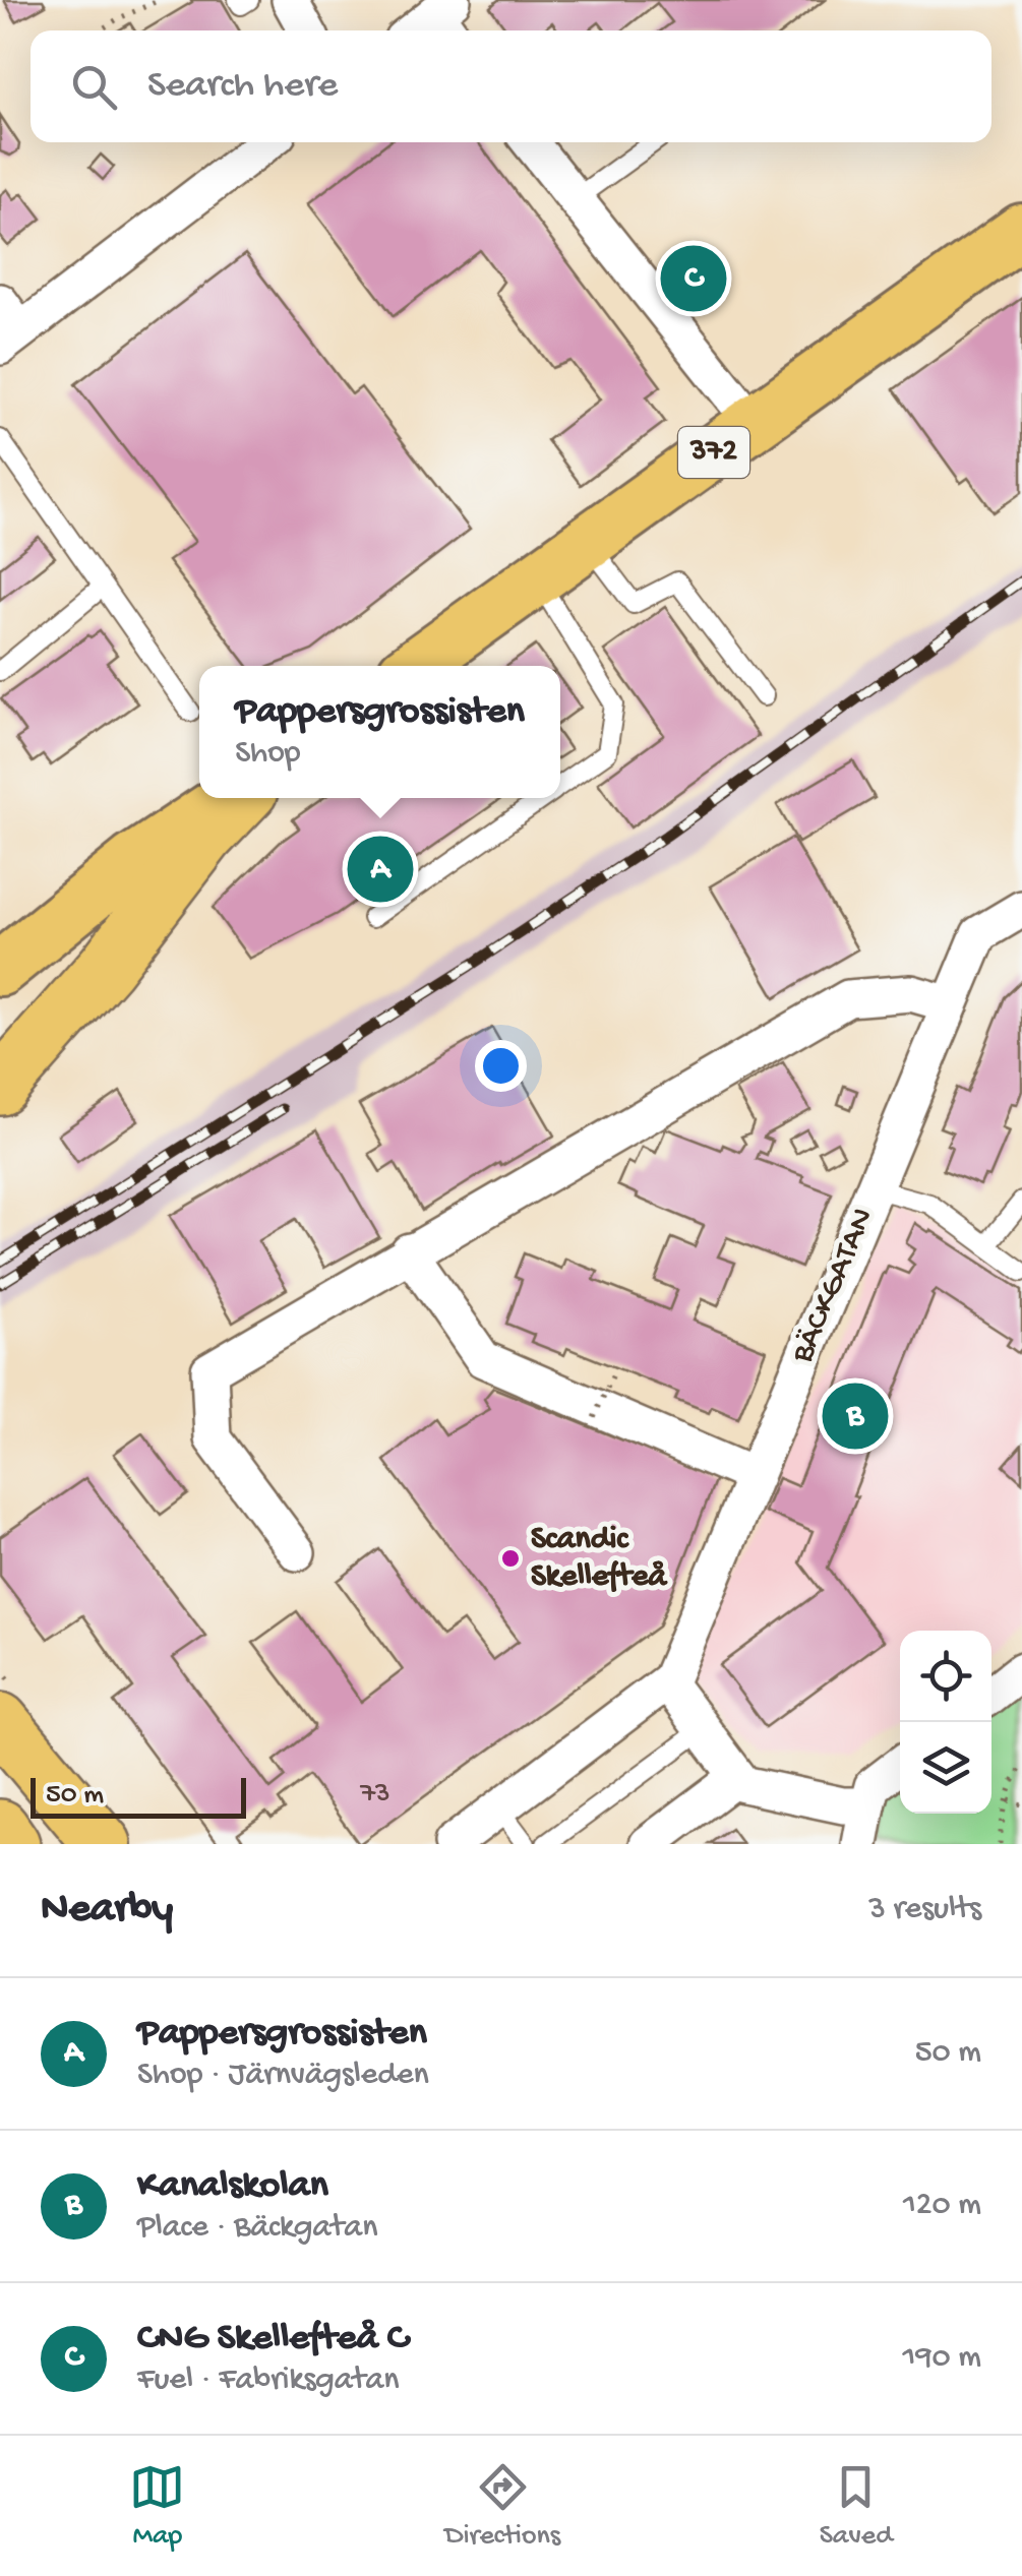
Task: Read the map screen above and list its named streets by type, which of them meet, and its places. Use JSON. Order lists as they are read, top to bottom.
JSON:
{
  "streets": {
    "main road": ["372"],
    "street": ["BÄCKGATAN"]
  },
  "places": ["Scandic Skellefteå"],
  "house_numbers": ["73"],
  "scale_bar": "50 m",
  "page": {
    "search": "Search here",
    "pins": ["C", "A", "B"],
    "popup": ["Pappersgrossisten", "Shop"],
    "scale": "50 m",
    "heading": ["Nearby", "3 results"],
    "list": [
      {
        "mark": "A",
        "name": "Pappersgrossisten",
        "note": "Shop · Järnvägsleden",
        "value": "50 m"
      },
      {
        "mark": "B",
        "name": "Kanalskolan",
        "note": "Place · Bäckgatan",
        "value": "120 m"
      },
      {
        "mark": "C",
        "name": "CNG Skellefteå C",
        "note": "Fuel · Fabriksgatan",
        "value": "190 m"
      }
    ],
    "nav": ["Map", "Directions", "Saved"]
  }
}
